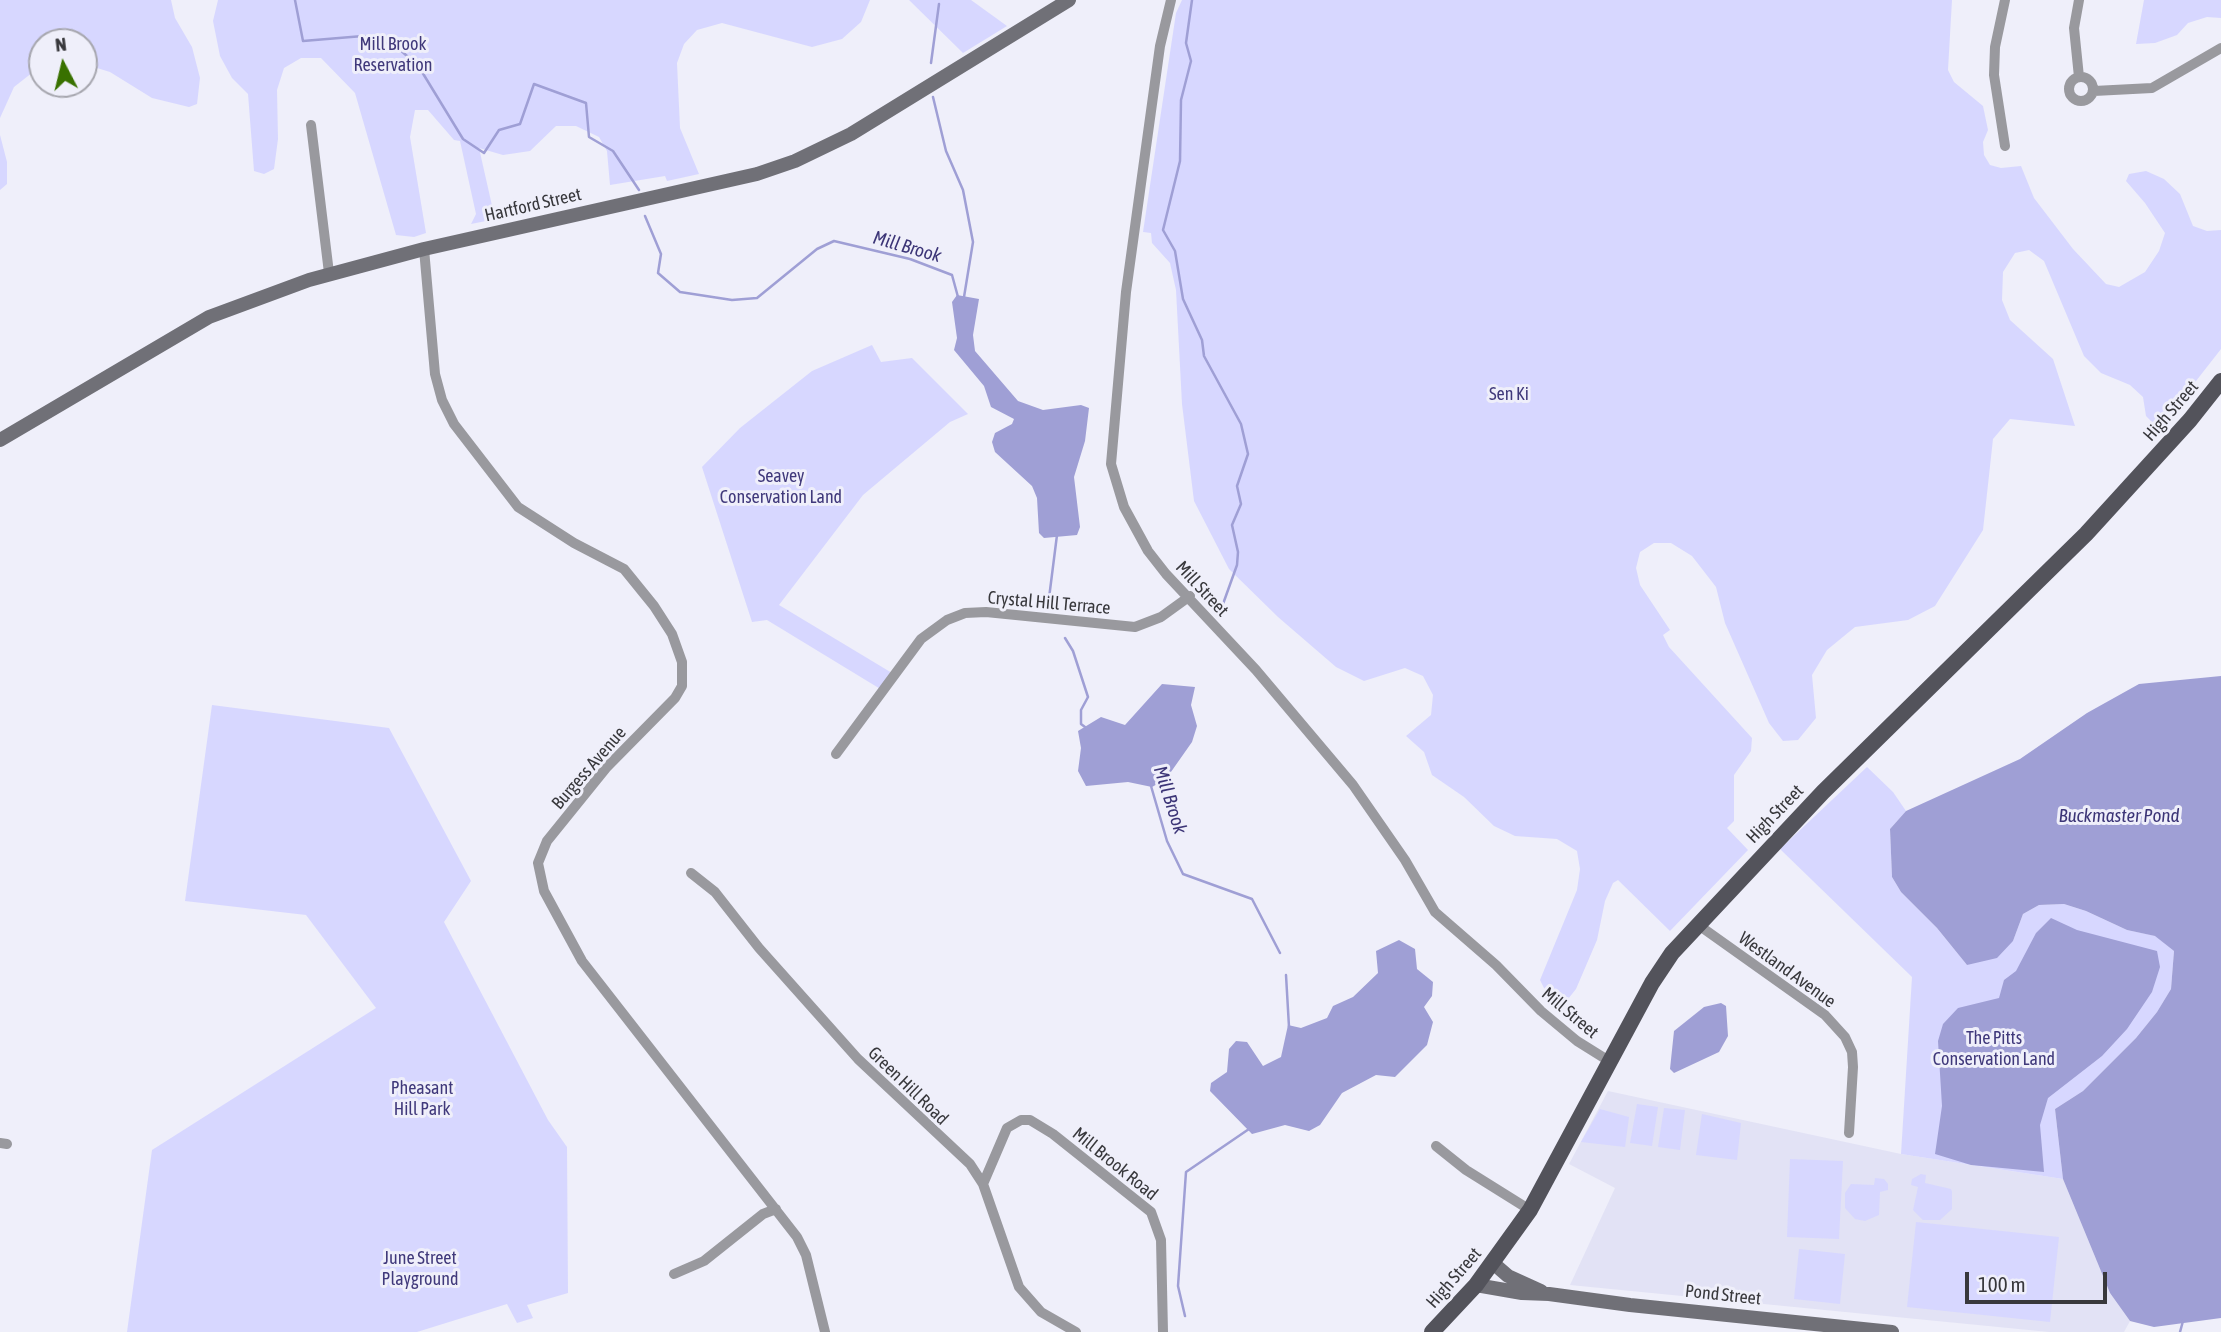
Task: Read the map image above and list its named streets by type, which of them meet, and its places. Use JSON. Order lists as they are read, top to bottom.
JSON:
{
  "streets": {
    "main road": ["High Street"],
    "street": [
      "Hartford Street",
      "Mill Street",
      "Crystal Hill Terrace",
      "Burgess Avenue",
      "Westland Avenue",
      "Green Hill Road",
      "Mill Brook Road",
      "Pond Street"
    ]
  },
  "crossings": [
    ["Hartford Street", "Burgess Avenue"],
    ["High Street", "Mill Street"],
    ["High Street", "Westland Avenue"],
    ["High Street", "Pond Street"],
    ["Mill Street", "Crystal Hill Terrace"],
    ["Green Hill Road", "Mill Brook Road"]
  ],
  "water": ["Mill Brook", "Buckmaster Pond"],
  "parks": [
    "Mill Brook Reservation",
    "Sen Ki",
    "Seavey Conservation Land",
    "The Pitts Conservation Land",
    "Pheasant Hill Park",
    "June Street Playground"
  ],
  "scale_bar": "100 m",
  "north": "top"
}
